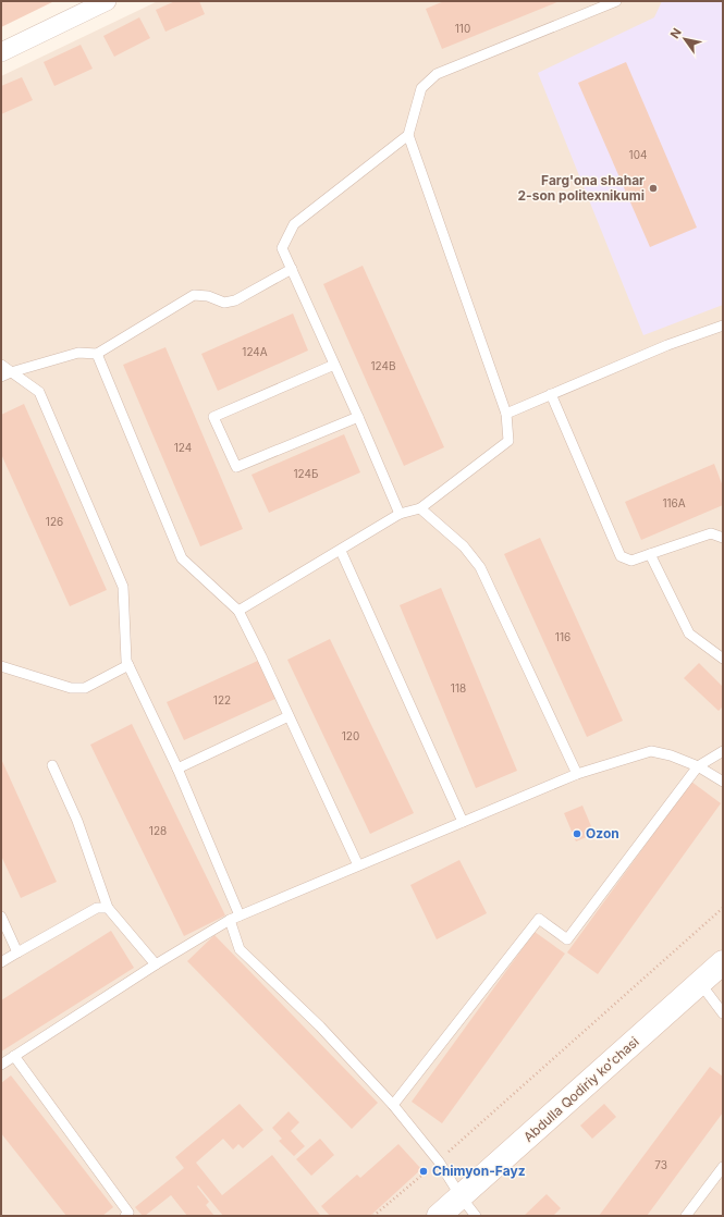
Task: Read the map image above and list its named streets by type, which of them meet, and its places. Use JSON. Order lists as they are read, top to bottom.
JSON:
{
  "streets": {
    "street": ["Abdulla Qodiriy koʻchasi"]
  },
  "places": ["Farg'ona shahar 2-son politexnikumi", "Ozon", "Chimyon-Fayz"],
  "house_numbers": [
    "110",
    "104",
    "124А",
    "124В",
    "124",
    "124Б",
    "116А",
    "126",
    "116",
    "118",
    "122",
    "120",
    "128",
    "73"
  ],
  "north": "top left"
}
